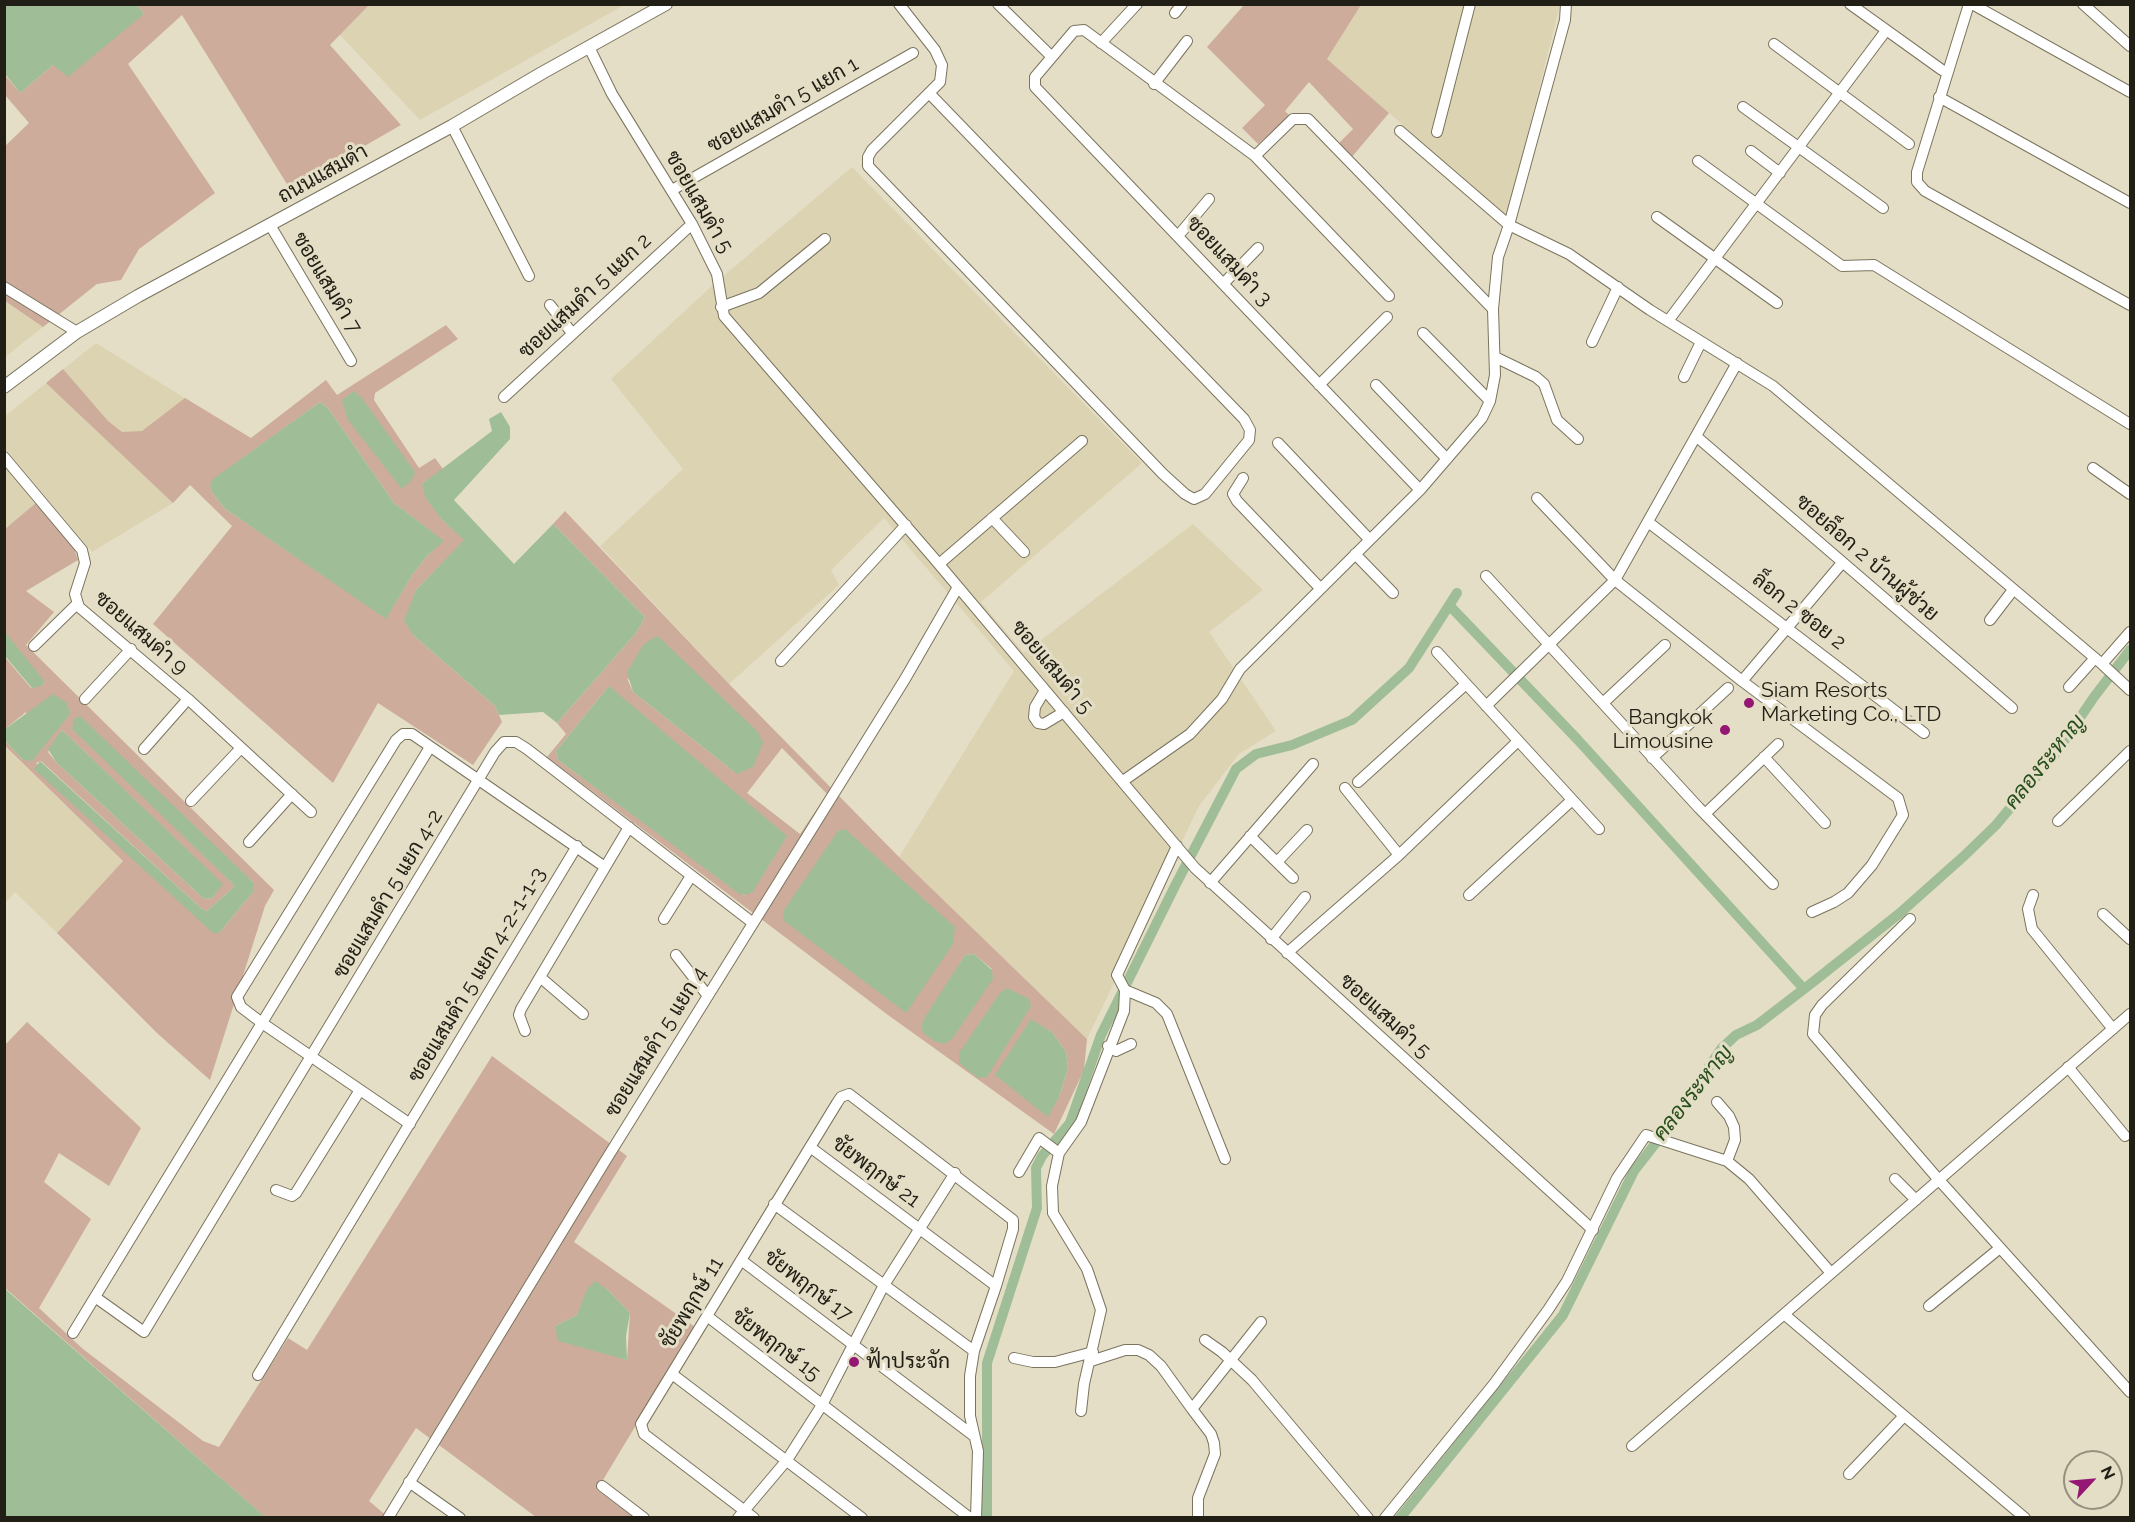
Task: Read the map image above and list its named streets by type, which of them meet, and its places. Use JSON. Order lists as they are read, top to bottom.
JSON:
{
  "streets": {
    "street": [
      "ซอยแสมดำ 5 แยก 1",
      "ถนนแสมดำ",
      "ซอยแสมดำ 5",
      "ซอยแสมดำ 3",
      "ซอยแสมดำ 7",
      "ซอยแสมดำ 5 แยก 2",
      "ซอยล็อก 2 บ้านผู้ช่วย",
      "ล็อก 2 ซอย 2",
      "ซอยแสมดำ 9",
      "ซอยแสมดำ 5 แยก 4-2",
      "ซอยแสมดำ 5 แยก 4-2-1-1-3",
      "ซอยแสมดำ 5 แยก 4",
      "ชัยพฤกษ์ 21",
      "ชัยพฤกษ์ 17",
      "ชัยพฤกษ์ 11",
      "ชัยพฤกษ์ 15"
    ]
  },
  "crossings": [
    ["ซอยแสมดำ 5 แยก 1", "ซอยแสมดำ 5"],
    ["ถนนแสมดำ", "ซอยแสมดำ 5"],
    ["ถนนแสมดำ", "ซอยแสมดำ 7"],
    ["ซอยแสมดำ 5", "ซอยแสมดำ 5 แยก 2"],
    ["ซอยแสมดำ 5", "ซอยแสมดำ 5 แยก 4"],
    ["ซอยแสมดำ 5 แยก 4-2", "ซอยแสมดำ 5 แยก 4"],
    ["ชัยพฤกษ์ 21", "ชัยพฤกษ์ 11"],
    ["ชัยพฤกษ์ 17", "ชัยพฤกษ์ 11"],
    ["ชัยพฤกษ์ 11", "ชัยพฤกษ์ 15"]
  ],
  "water": ["คลองระหาญ"],
  "places": ["Siam Resorts Marketing Co., LTD", "Bangkok Limousine", "ฟ้าประจัก"],
  "north": "top right"
}
